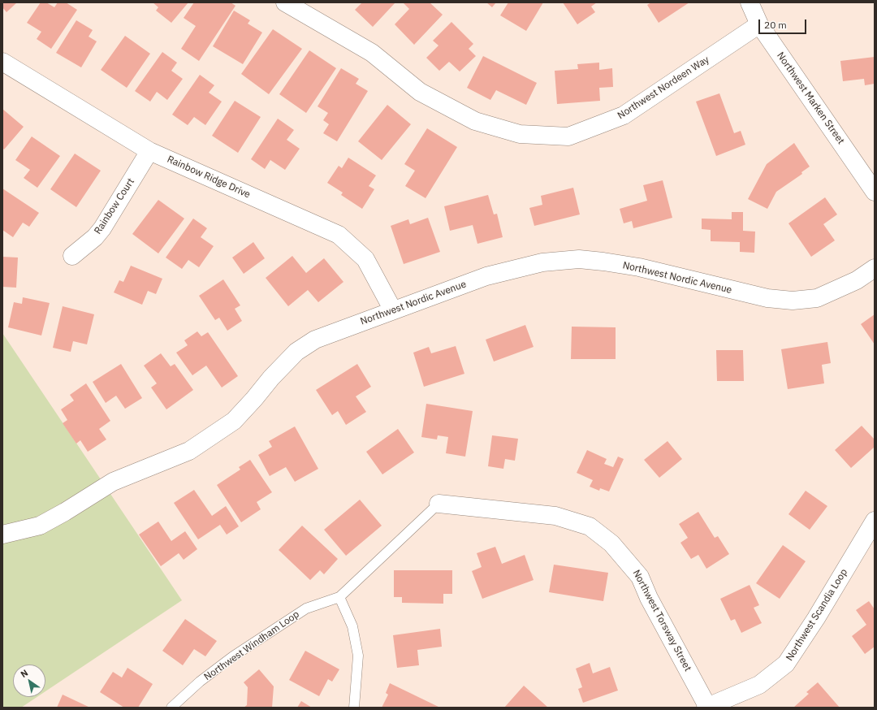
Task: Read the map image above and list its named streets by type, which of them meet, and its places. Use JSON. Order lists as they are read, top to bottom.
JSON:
{
  "streets": {
    "street": [
      "Northwest Nordeen Way",
      "Northwest Marken Street",
      "Rainbow Ridge Drive",
      "Rainbow Court",
      "Northwest Nordic Avenue",
      "Northwest Scandia Loop",
      "Northwest Torsway Street"
    ],
    "lane": ["Northwest Windham Loop"]
  },
  "crossings": [
    ["Northwest Nordeen Way", "Northwest Marken Street"],
    ["Rainbow Ridge Drive", "Rainbow Court"],
    ["Rainbow Ridge Drive", "Northwest Nordic Avenue"],
    ["Northwest Scandia Loop", "Northwest Torsway Street"],
    ["Northwest Torsway Street", "Northwest Windham Loop"]
  ],
  "scale_bar": "20 m",
  "north": "top left"
}
